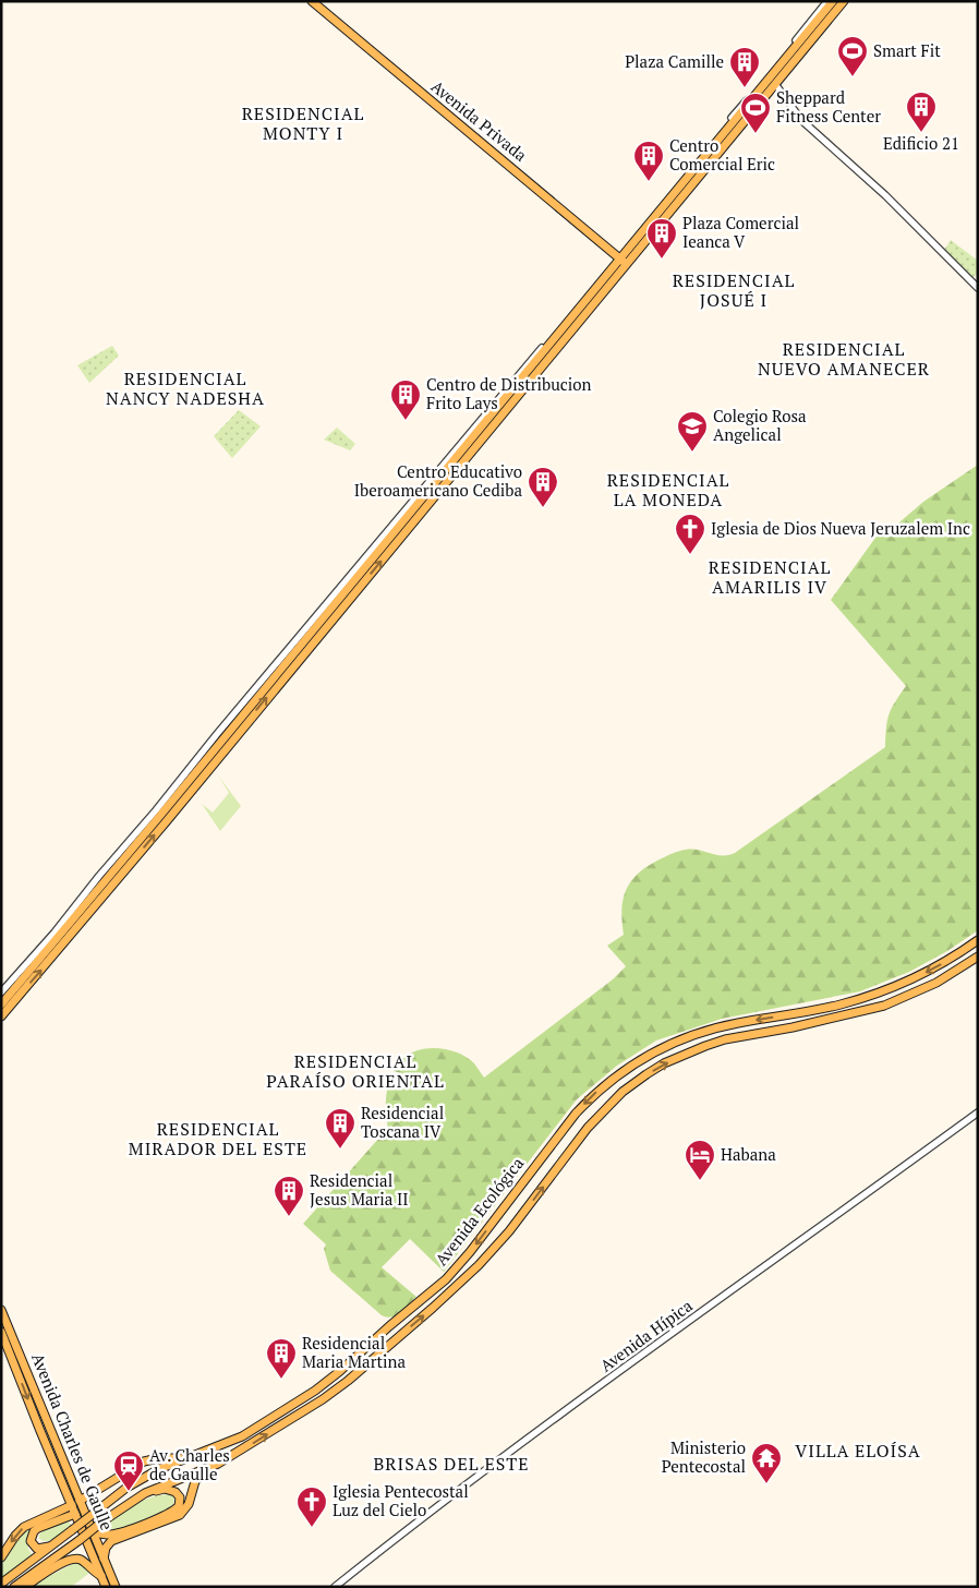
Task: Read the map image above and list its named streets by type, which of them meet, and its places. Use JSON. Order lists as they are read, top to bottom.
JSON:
{
  "streets": {
    "main road": ["Avenida Privada", "Avenida Ecológica", "Avenida Charles de Gaulle"],
    "street": ["Avenida Hípica"]
  },
  "districts": [
    "RESIDENCIAL MONTY I",
    "RESIDENCIAL JOSUÉ I",
    "RESIDENCIAL NUEVO AMANECER",
    "RESIDENCIAL NANCY NADESHA",
    "RESIDENCIAL LA MONEDA",
    "RESIDENCIAL AMARILIS IV",
    "RESIDENCIAL PARAÍSO ORIENTAL",
    "RESIDENCIAL MIRADOR DEL ESTE",
    "VILLA ELOÍSA",
    "BRISAS DEL ESTE"
  ],
  "places": {
    "sports": ["Smart Fit", "Sheppard Fitness Center"],
    "building": [
      "Plaza Camille",
      "Edificio 21",
      "Centro Comercial Eric",
      "Plaza Comercial Ieanca V",
      "Centro de Distribucion Frito Lays",
      "Centro Educativo Iberoamericano Cediba",
      "Residencial Toscana IV",
      "Residencial Jesus Maria II",
      "Residencial Maria Martina"
    ],
    "school or university": ["Colegio Rosa Angelical"],
    "church": ["Iglesia de Dios Nueva Jeruzalem Inc", "Iglesia Pentecostal Luz del Cielo"],
    "hotel": ["Habana"],
    "temple": ["Ministerio Pentecostal"],
    "station": ["Av. Charles de Gaulle"]
  }
}
